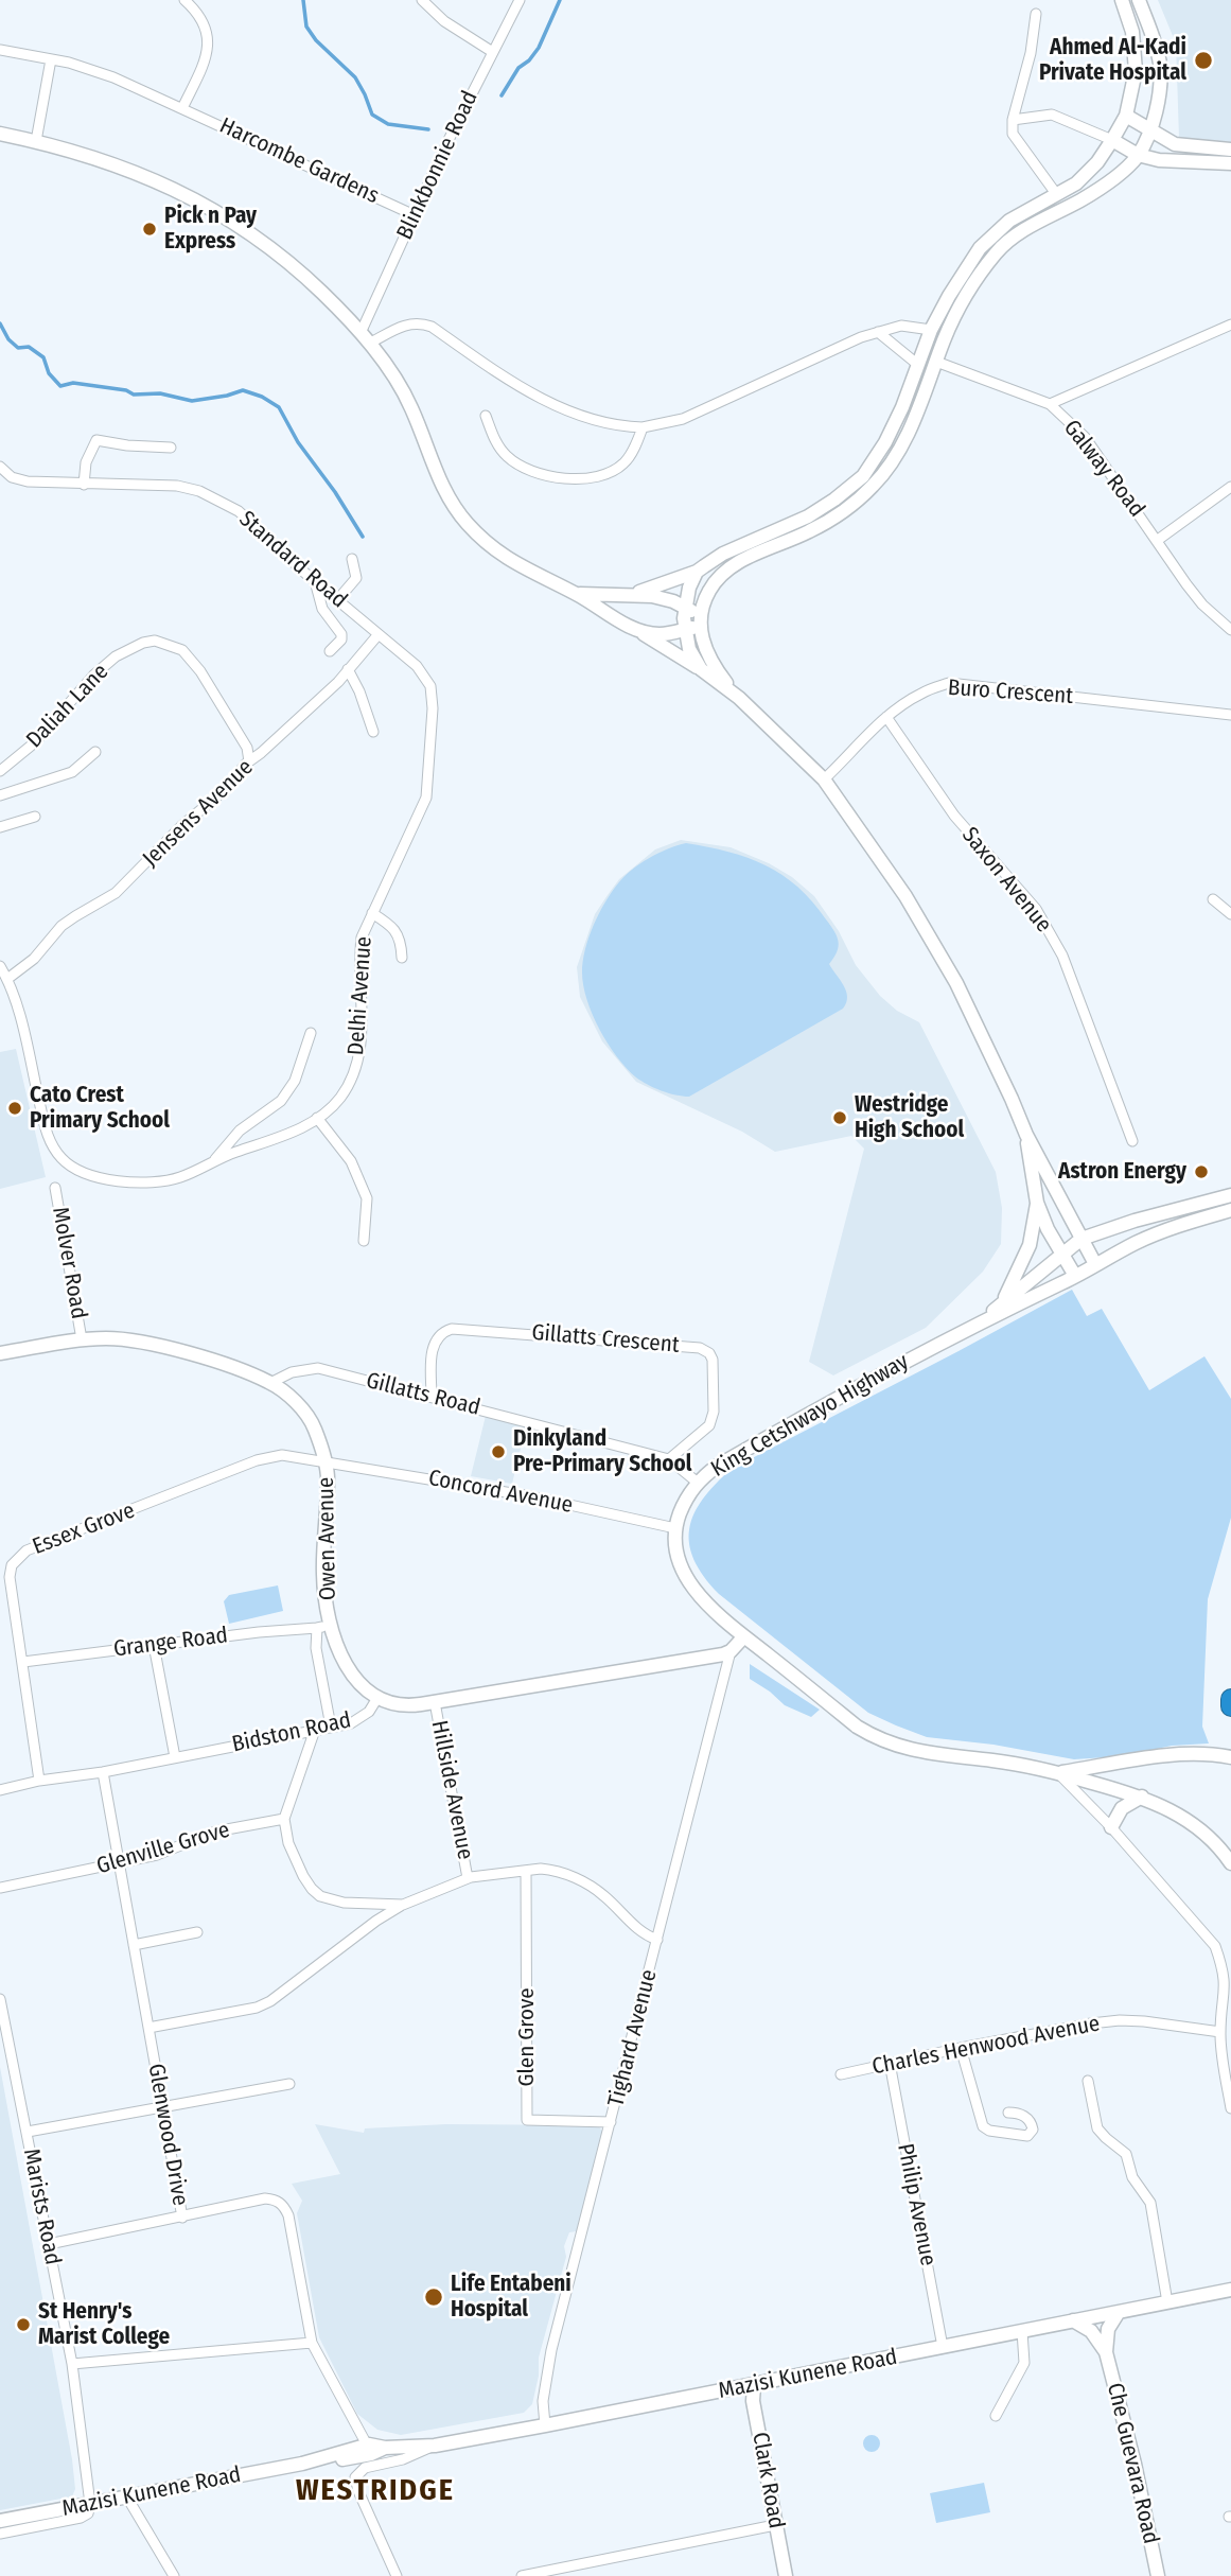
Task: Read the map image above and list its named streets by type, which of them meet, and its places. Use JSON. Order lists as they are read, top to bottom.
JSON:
{
  "streets": {
    "main road": [
      "King Cetshwayo Highway",
      "Owen Avenue",
      "Bidston Road",
      "Mazisi Kunene Road",
      "Che Guevara Road",
      "Clark Road"
    ],
    "street": [
      "Harcombe Gardens",
      "Blinkbonnie Road",
      "Galway Road",
      "Standard Road",
      "Buro Crescent",
      "Daliah Lane",
      "Jensens Avenue",
      "Saxon Avenue",
      "Delhi Avenue",
      "Molver Road",
      "Gillatts Crescent",
      "Gillatts Road",
      "Concord Avenue",
      "Essex Grove",
      "Grange Road",
      "Hillside Avenue",
      "Glenville Grove",
      "Glen Grove",
      "Tighard Avenue",
      "Charles Henwood Avenue",
      "Glenwood Drive",
      "Philip Avenue",
      "Marists Road"
    ]
  },
  "crossings": [
    ["Harcombe Gardens", "Blinkbonnie Road"],
    ["Standard Road", "Jensens Avenue"],
    ["Standard Road", "Delhi Avenue"],
    ["Buro Crescent", "Saxon Avenue"],
    ["Daliah Lane", "Jensens Avenue"],
    ["Jensens Avenue", "Delhi Avenue"],
    ["Molver Road", "Owen Avenue"],
    ["Gillatts Crescent", "Gillatts Road"],
    ["Gillatts Road", "King Cetshwayo Highway"],
    ["Gillatts Road", "Owen Avenue"],
    ["King Cetshwayo Highway", "Concord Avenue"],
    ["Concord Avenue", "Essex Grove"],
    ["Concord Avenue", "Owen Avenue"],
    ["Essex Grove", "Owen Avenue"],
    ["Essex Grove", "Grange Road"],
    ["Essex Grove", "Bidston Road"],
    ["Owen Avenue", "Grange Road"],
    ["Owen Avenue", "Bidston Road"],
    ["Bidston Road", "Hillside Avenue"],
    ["Bidston Road", "Tighard Avenue"],
    ["Bidston Road", "Glenwood Drive"],
    ["Glenville Grove", "Glenwood Drive"],
    ["Glen Grove", "Tighard Avenue"],
    ["Tighard Avenue", "Mazisi Kunene Road"],
    ["Charles Henwood Avenue", "Philip Avenue"],
    ["Glenwood Drive", "Mazisi Kunene Road"],
    ["Philip Avenue", "Mazisi Kunene Road"],
    ["Marists Road", "Mazisi Kunene Road"],
    ["Mazisi Kunene Road", "Che Guevara Road"],
    ["Mazisi Kunene Road", "Clark Road"]
  ],
  "districts": ["WESTRIDGE"],
  "places": [
    "Ahmed Al-Kadi Private Hospital",
    "Pick n Pay Express",
    "Cato Crest Primary School",
    "Westridge High School",
    "Astron Energy",
    "Dinkyland Pre-Primary School",
    "Life Entabeni Hospital",
    "St Henry's Marist College"
  ]
}
